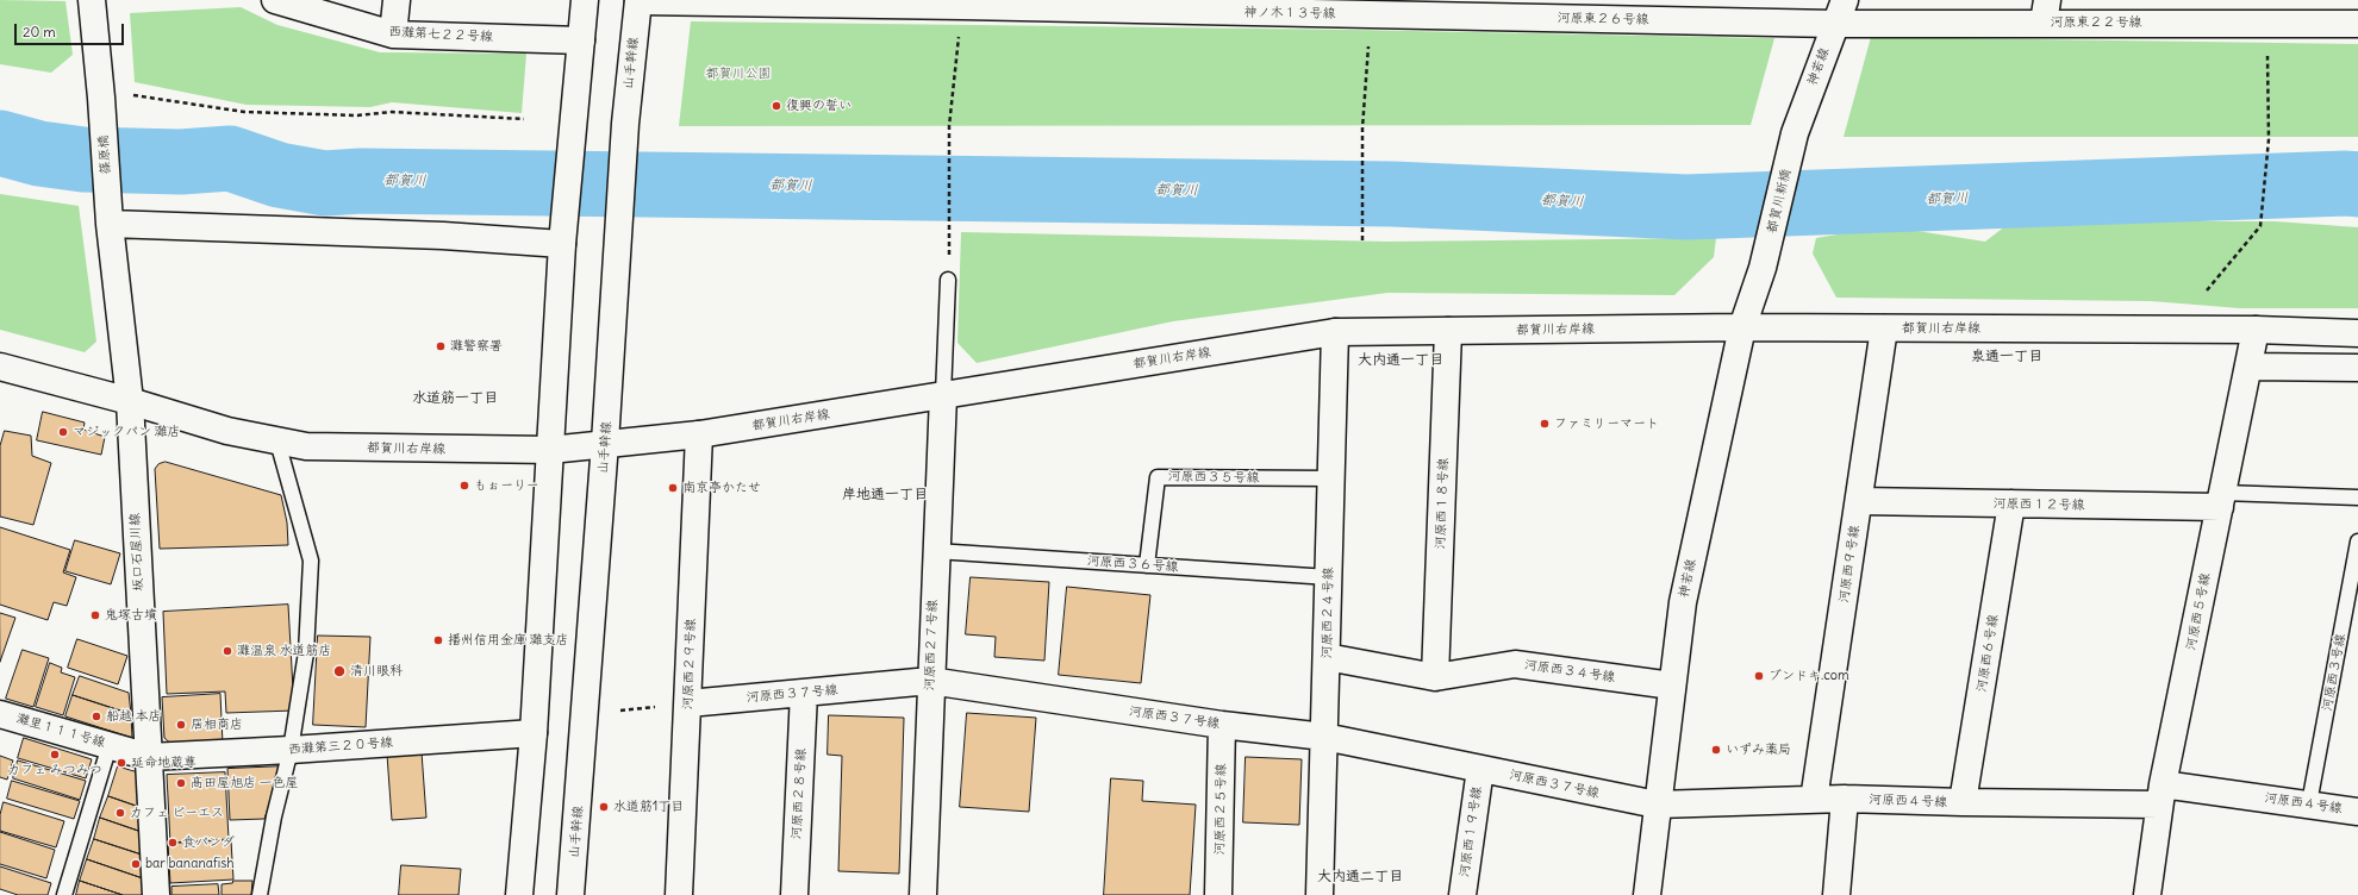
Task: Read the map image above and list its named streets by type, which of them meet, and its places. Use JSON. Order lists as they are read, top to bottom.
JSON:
{
  "streets": {
    "street": [
      "神ノ木１３号線",
      "河原東２６号線",
      "河原東２２号線",
      "西灘第七２２号線",
      "山手幹線",
      "神若線",
      "篠原橋",
      "都賀川新橋",
      "都賀川右岸線",
      "河原西１８号線",
      "河原西１２号線",
      "坂口石屋川線",
      "河原西９号線",
      "河原西５号線",
      "河原西２４号線",
      "河原西２７号線",
      "河原西６号線",
      "河原西２９号線",
      "河原西３４号線",
      "河原西３７号線",
      "灘里１１１号線",
      "西灘第三２０号線",
      "河原西２８号線",
      "河原西４号線",
      "河原西２５号線",
      "河原西１９号線"
    ],
    "lane": ["河原西３５号線", "河原西３６号線", "河原西３号線"]
  },
  "crossings": [
    ["神ノ木１３号線", "河原東２６号線"],
    ["神ノ木１３号線", "山手幹線"],
    ["河原東２６号線", "河原東２２号線"],
    ["河原東２６号線", "神若線"],
    ["河原東２２号線", "神若線"],
    ["山手幹線", "都賀川右岸線"],
    ["神若線", "都賀川新橋"],
    ["神若線", "都賀川右岸線"],
    ["神若線", "河原西３４号線"],
    ["神若線", "河原西３７号線"],
    ["神若線", "河原西４号線"],
    ["篠原橋", "坂口石屋川線"],
    ["都賀川右岸線", "河原西１８号線"],
    ["都賀川右岸線", "坂口石屋川線"],
    ["都賀川右岸線", "河原西９号線"],
    ["都賀川右岸線", "河原西５号線"],
    ["都賀川右岸線", "河原西２４号線"],
    ["都賀川右岸線", "河原西２７号線"],
    ["都賀川右岸線", "河原西２９号線"],
    ["河原西３５号線", "河原西３６号線"],
    ["河原西３５号線", "河原西２４号線"],
    ["河原西１８号線", "河原西３４号線"],
    ["河原西１２号線", "河原西９号線"],
    ["河原西１２号線", "河原西５号線"],
    ["河原西１２号線", "河原西６号線"],
    ["坂口石屋川線", "灘里１１１号線"],
    ["坂口石屋川線", "西灘第三２０号線"],
    ["河原西３６号線", "河原西２４号線"],
    ["河原西３６号線", "河原西２７号線"],
    ["河原西９号線", "河原西４号線"],
    ["河原西５号線", "河原西４号線"],
    ["河原西２４号線", "河原西３４号線"],
    ["河原西２４号線", "河原西３７号線"],
    ["河原西２７号線", "河原西３７号線"],
    ["河原西６号線", "河原西４号線"],
    ["河原西２９号線", "河原西３７号線"],
    ["河原西３号線", "河原西４号線"],
    ["河原西３７号線", "河原西２８号線"],
    ["河原西３７号線", "河原西４号線"],
    ["河原西３７号線", "河原西２５号線"],
    ["河原西３７号線", "河原西１９号線"],
    ["灘里１１１号線", "西灘第三２０号線"]
  ],
  "districts": [
    "泉通一丁目",
    "大内通一丁目",
    "水道筋一丁目",
    "岸地通一丁目",
    "大内通二丁目"
  ],
  "water": ["都賀川"],
  "parks": ["都賀川公園"],
  "places": [
    "復興の誓い",
    "灘警察署",
    "ファミリーマート",
    "マジックパン 灘店",
    "もぉーりー",
    "南京亭かたせ",
    "鬼塚古墳",
    "播州信用金庫 灘支店",
    "灘温泉 水道筋店",
    "清川眼科",
    "ブンドキ.com",
    "船越 本店",
    "居相商店",
    "いずみ薬局",
    "カフェ みつみつ",
    "延命地蔵尊",
    "髙田屋旭店 一色屋",
    "水道筋1丁目",
    "カフェ ピーエス",
    "食パンダ",
    "bar bananafish"
  ],
  "scale_bar": "20 m"
}
